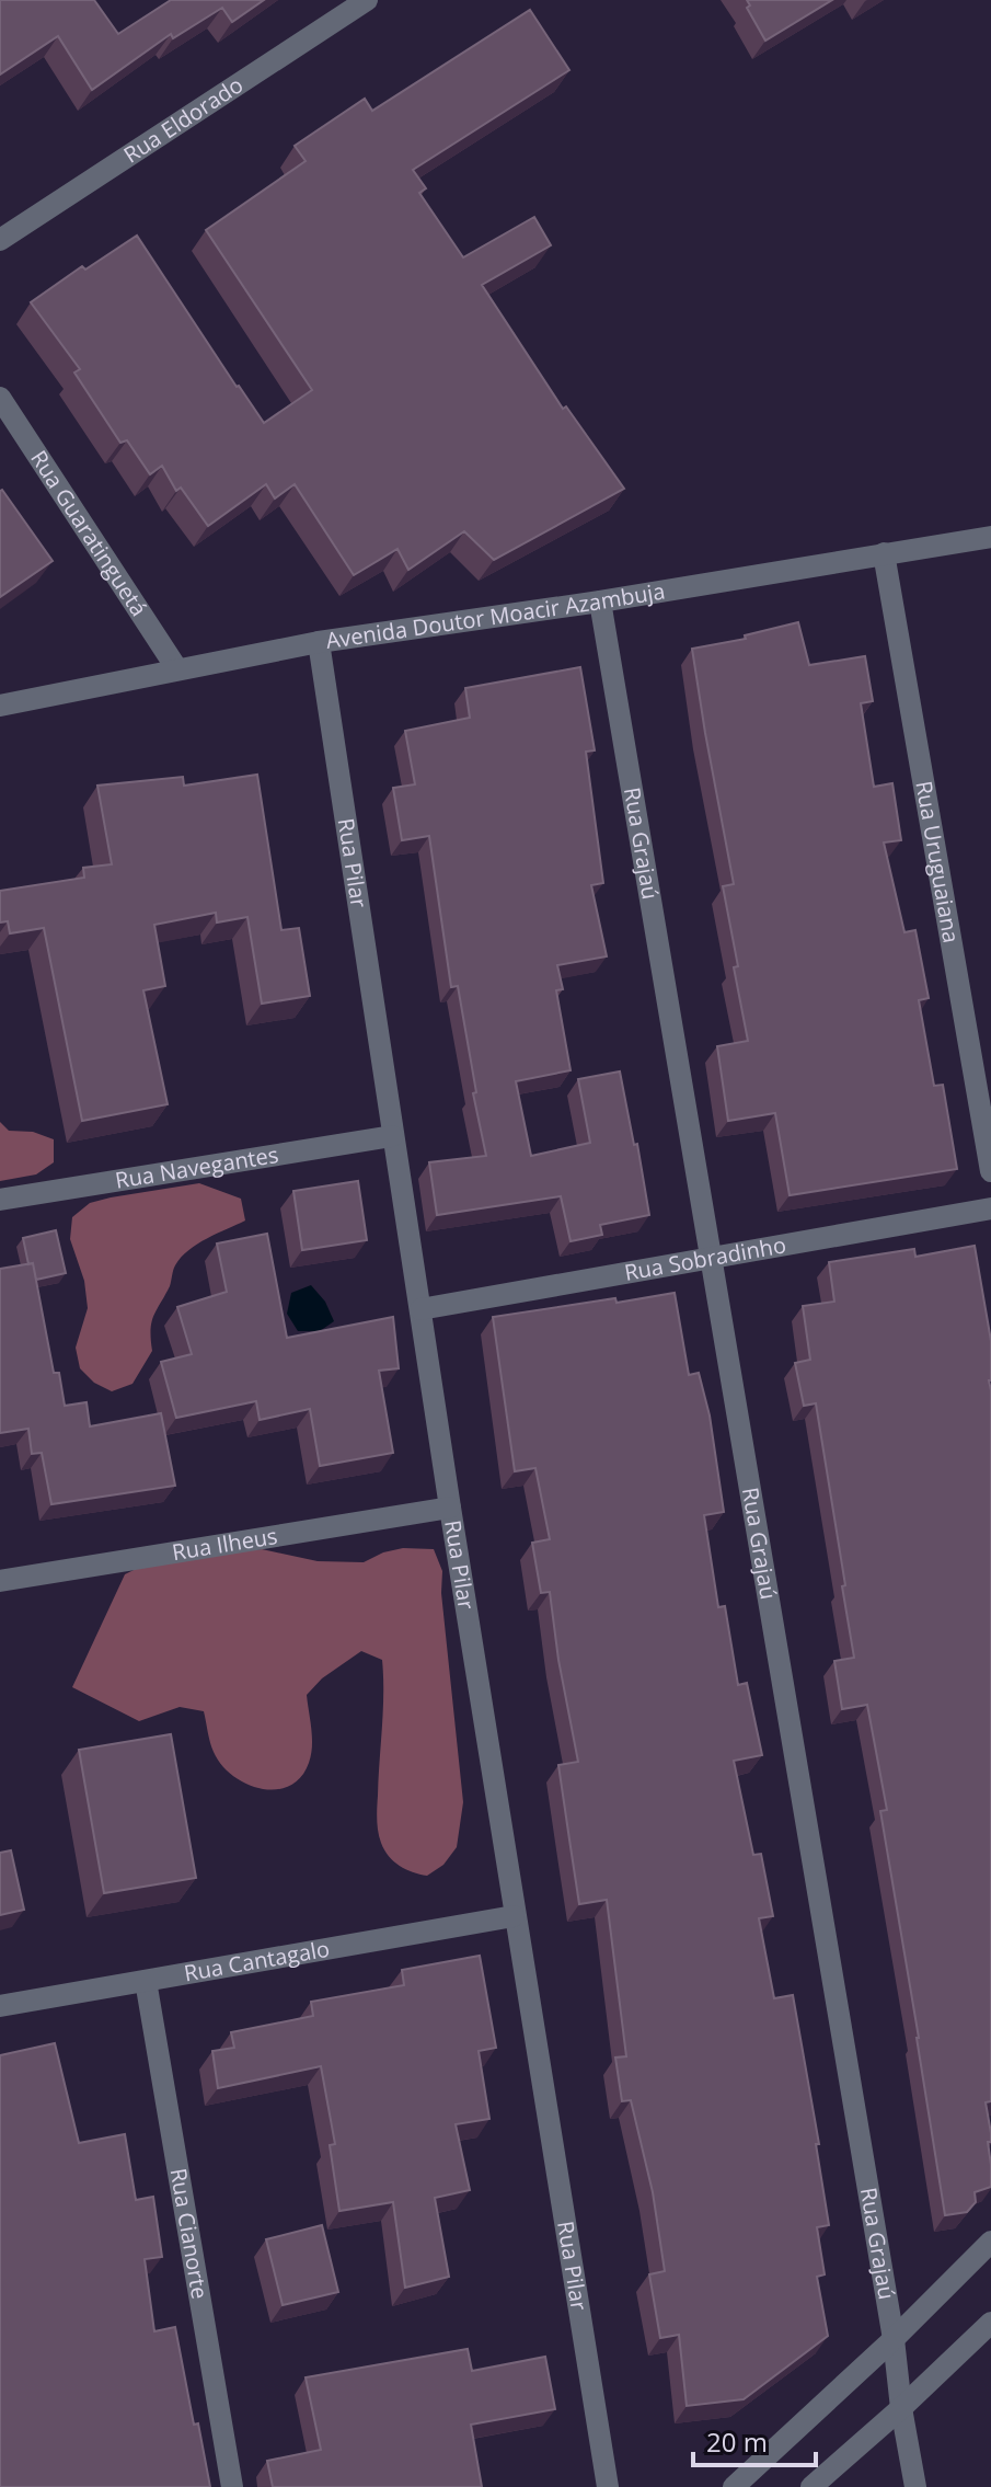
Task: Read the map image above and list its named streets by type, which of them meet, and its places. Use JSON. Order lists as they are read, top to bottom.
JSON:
{
  "streets": {
    "street": [
      "Rua Eldorado",
      "Rua Guaratinguetá",
      "Avenida Doutor Moacir Azambuja",
      "Rua Grajaú",
      "Rua Uruguaiana",
      "Rua Pilar",
      "Rua Navegantes",
      "Rua Sobradinho",
      "Rua Ilheus",
      "Rua Cantagalo",
      "Rua Cianorte"
    ]
  },
  "crossings": [
    ["Rua Guaratinguetá", "Avenida Doutor Moacir Azambuja"],
    ["Avenida Doutor Moacir Azambuja", "Rua Grajaú"],
    ["Avenida Doutor Moacir Azambuja", "Rua Uruguaiana"],
    ["Avenida Doutor Moacir Azambuja", "Rua Pilar"],
    ["Rua Grajaú", "Rua Sobradinho"],
    ["Rua Pilar", "Rua Navegantes"],
    ["Rua Pilar", "Rua Sobradinho"],
    ["Rua Pilar", "Rua Ilheus"],
    ["Rua Pilar", "Rua Cantagalo"],
    ["Rua Cantagalo", "Rua Cianorte"]
  ],
  "scale_bar": "20 m"
}
